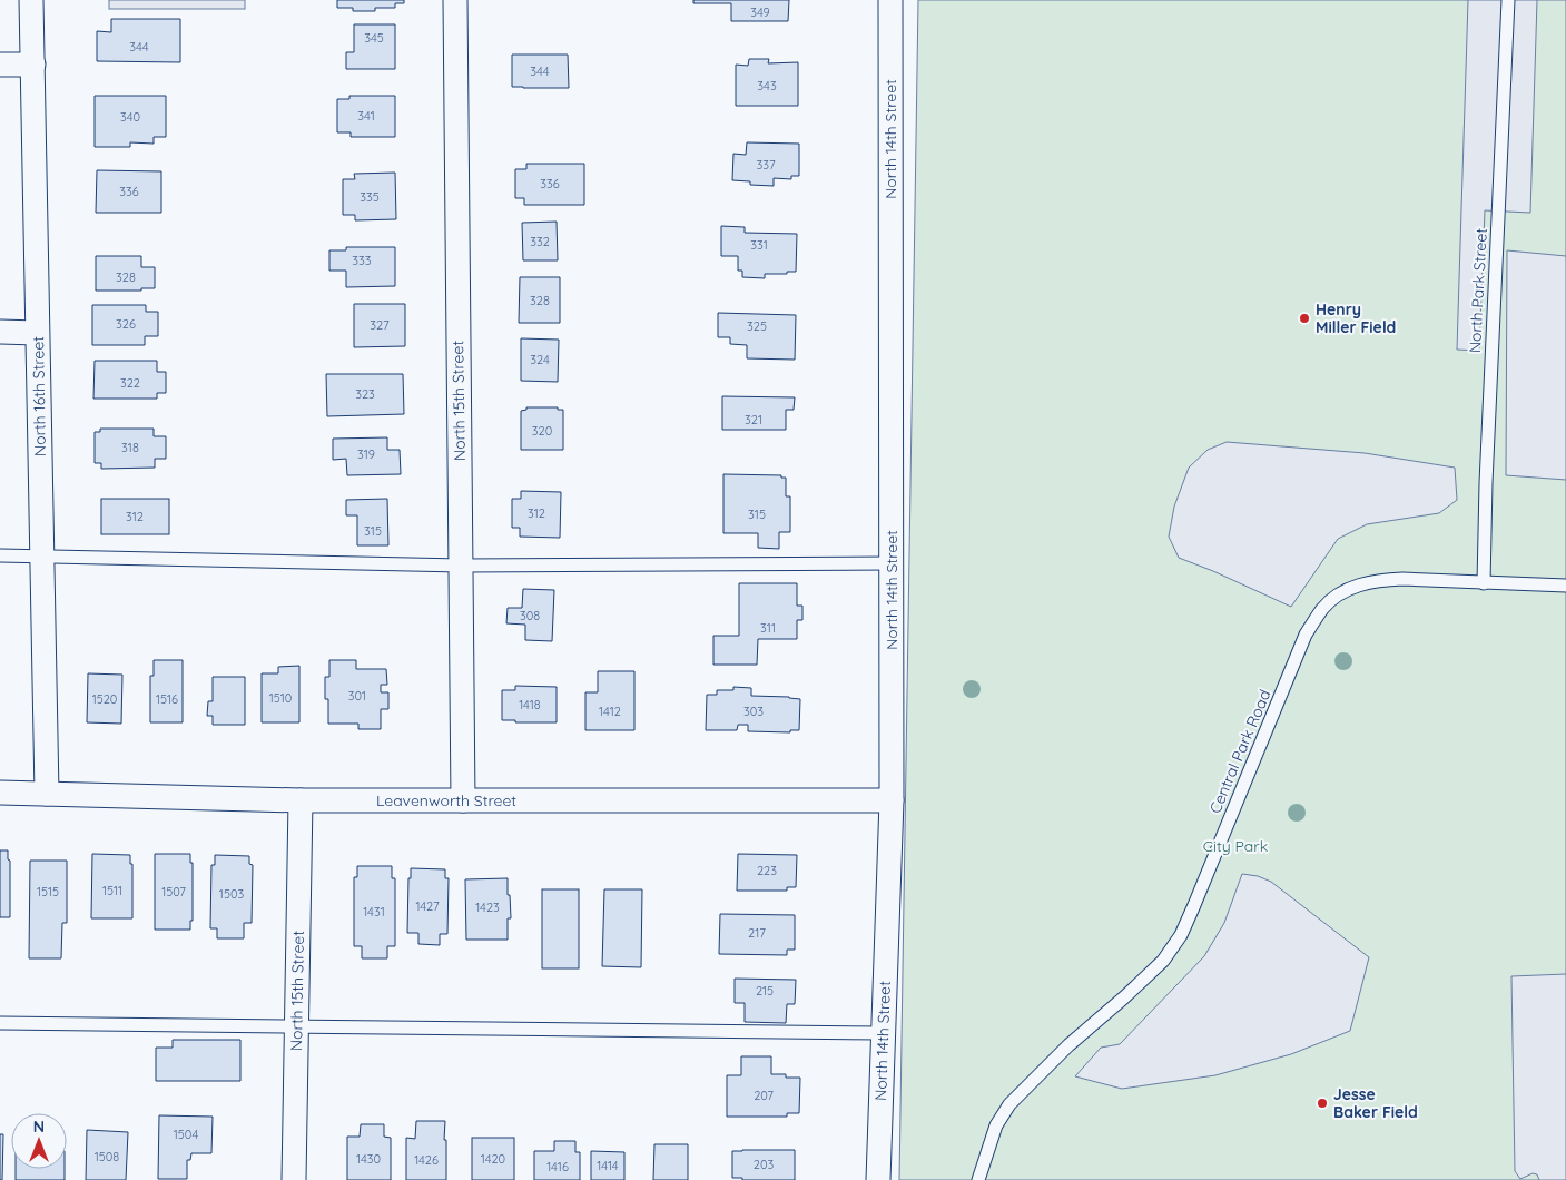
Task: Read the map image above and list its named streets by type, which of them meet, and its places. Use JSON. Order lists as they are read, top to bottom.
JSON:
{
  "streets": {
    "street": [
      "North 14th Street",
      "North 16th Street",
      "North 15th Street",
      "Leavenworth Street"
    ],
    "lane": ["North Park Street", "Central Park Road"]
  },
  "crossings": [
    ["North 14th Street", "Leavenworth Street"],
    ["North Park Street", "Central Park Road"],
    ["North 16th Street", "Leavenworth Street"],
    ["North 15th Street", "Leavenworth Street"]
  ],
  "parks": ["City Park"],
  "places": ["Henry Miller Field", "Jesse Baker Field"],
  "house_numbers": [
    "349",
    "345",
    "344",
    "344",
    "343",
    "341",
    "340",
    "337",
    "336",
    "336",
    "335",
    "332",
    "331",
    "333",
    "328",
    "328",
    "326",
    "327",
    "325",
    "324",
    "322",
    "323",
    "321",
    "320",
    "318",
    "319",
    "312",
    "315",
    "312",
    "315",
    "308",
    "311",
    "301",
    "1510",
    "1520",
    "1516",
    "1418",
    "1412",
    "303",
    "223",
    "1511",
    "1515",
    "1507",
    "1503",
    "1427",
    "1423",
    "1431",
    "217",
    "215",
    "207",
    "1504",
    "1508",
    "1430",
    "1420",
    "1426",
    "203",
    "1414",
    "1416"
  ],
  "north": "top"
}
